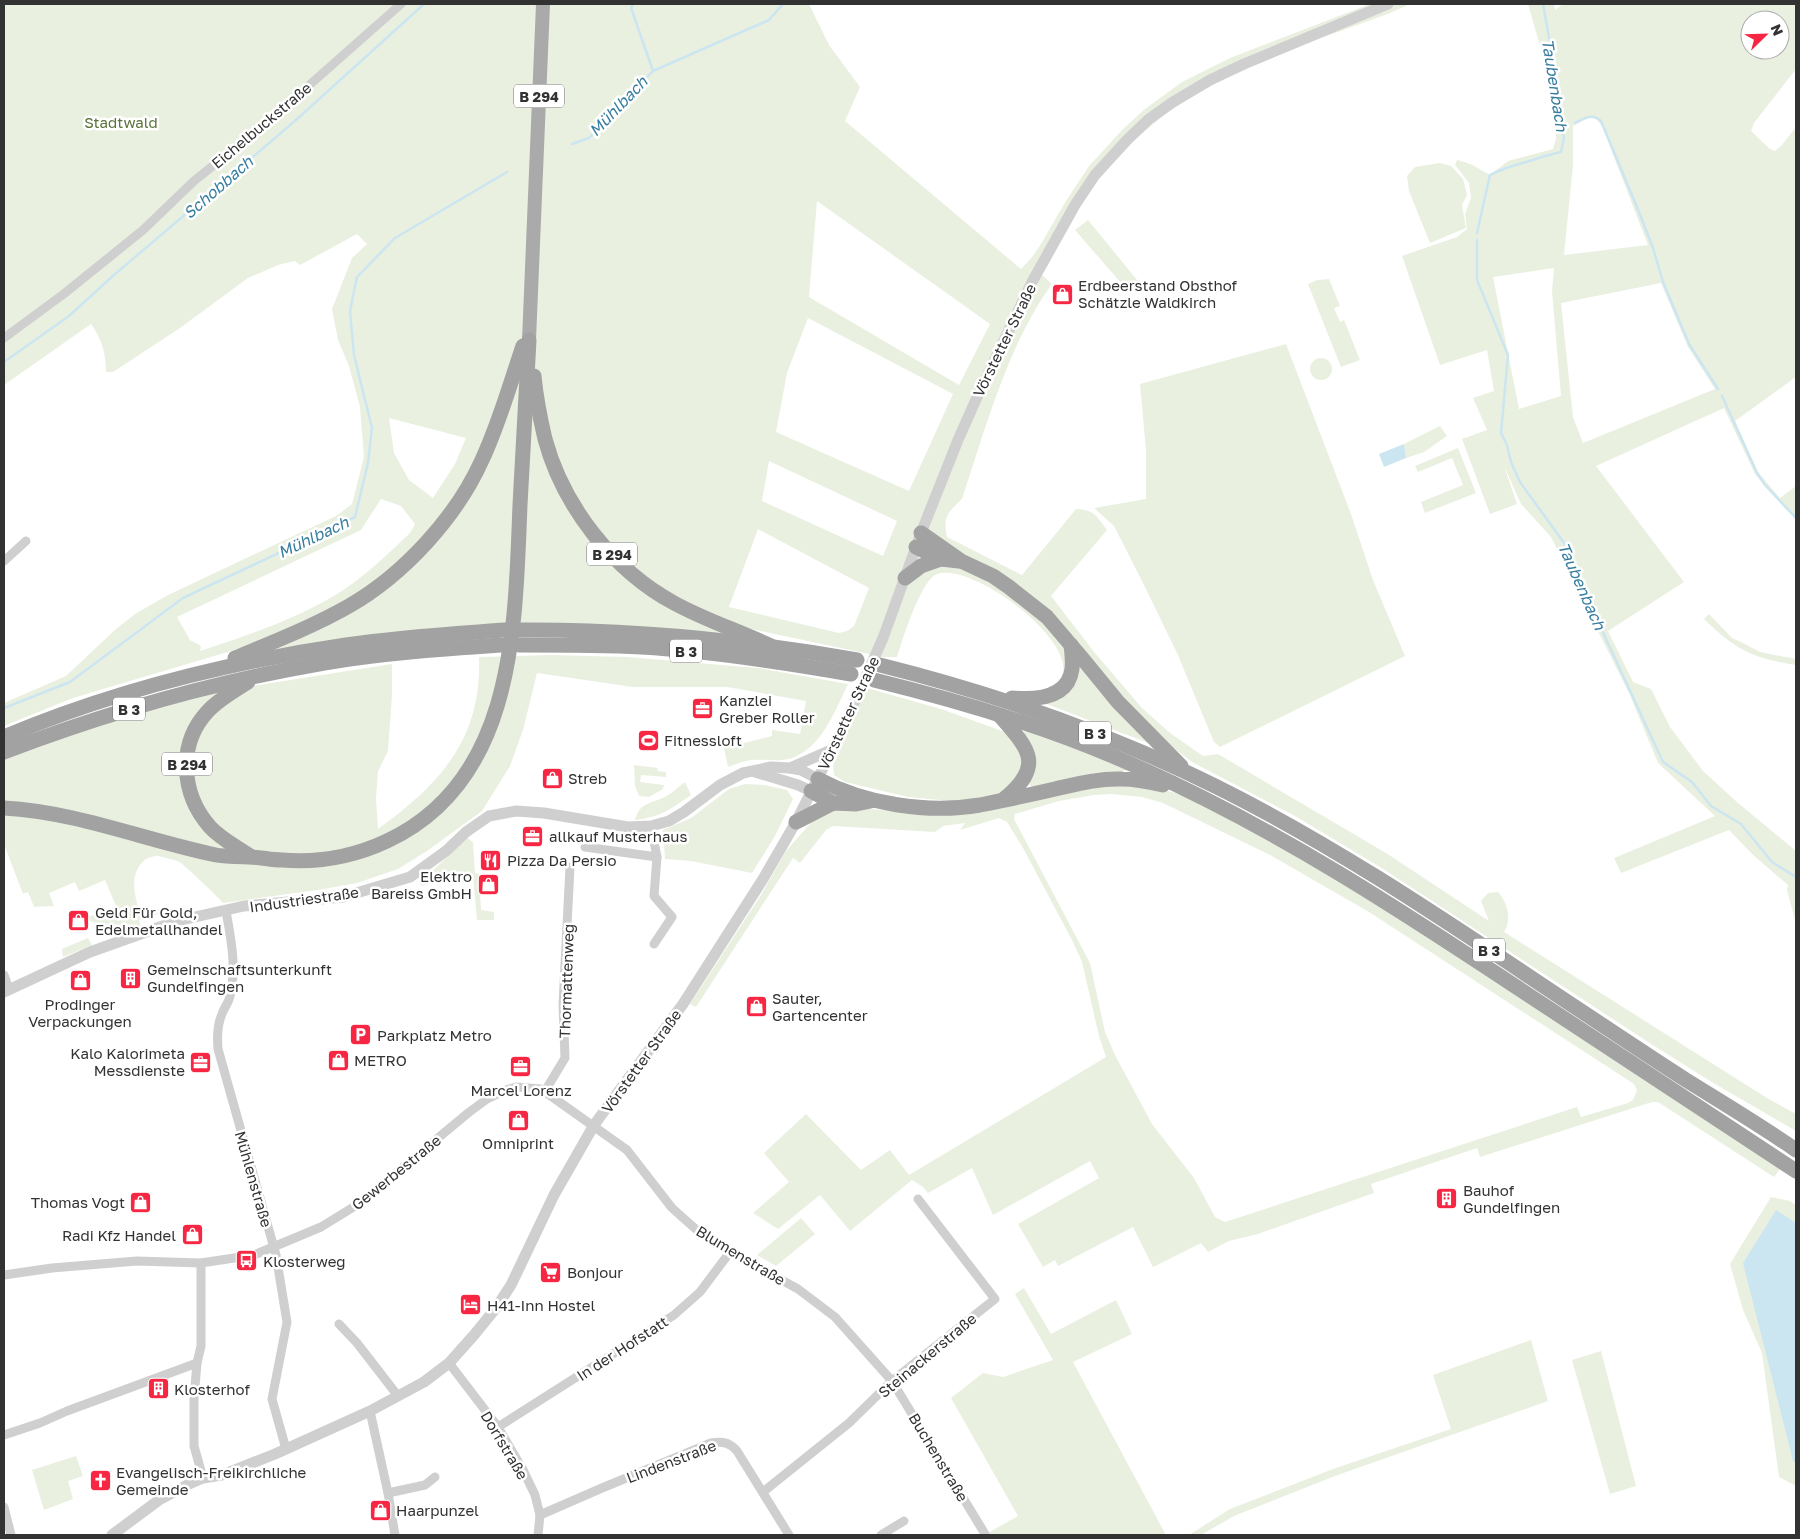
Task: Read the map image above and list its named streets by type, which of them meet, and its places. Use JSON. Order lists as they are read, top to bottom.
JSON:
{
  "streets": {
    "highway": ["B 294", "B 3"],
    "street": [
      "Eichelbuckstraße",
      "Vörstetter Straße",
      "Industriestraße",
      "Thormattenweg",
      "Gewerbestraße",
      "Mühlenstraße",
      "Blumenstraße",
      "In der Hofstatt",
      "Steinackerstraße",
      "Dorfstraße",
      "Buchenstraße",
      "Lindenstraße"
    ]
  },
  "crossings": [
    ["B 294", "B 3"],
    ["Vörstetter Straße", "Industriestraße"],
    ["Vörstetter Straße", "Gewerbestraße"],
    ["Vörstetter Straße", "Mühlenstraße"],
    ["Vörstetter Straße", "Blumenstraße"],
    ["Vörstetter Straße", "Dorfstraße"],
    ["Industriestraße", "Mühlenstraße"],
    ["Thormattenweg", "Gewerbestraße"],
    ["Gewerbestraße", "Mühlenstraße"],
    ["Gewerbestraße", "Blumenstraße"],
    ["Blumenstraße", "In der Hofstatt"],
    ["Blumenstraße", "Steinackerstraße"],
    ["Blumenstraße", "Buchenstraße"],
    ["In der Hofstatt", "Dorfstraße"],
    ["Steinackerstraße", "Buchenstraße"],
    ["Steinackerstraße", "Lindenstraße"],
    ["Dorfstraße", "Lindenstraße"]
  ],
  "water": ["Taubenbach", "Mühlbach", "Schobbach"],
  "parks": ["Stadtwald"],
  "places": {
    "shop": [
      "Erdbeerstand Obsthof Schätzle Waldkirch",
      "Streb",
      "Elektro Bareiss GmbH",
      "Geld Für Gold, Edelmetallhandel",
      "Prodinger Verpackungen",
      "Sauter, Gartencenter",
      "METRO",
      "Omniprint",
      "Thomas Vogt",
      "Radi Kfz Handel",
      "Haarpunzel"
    ],
    "office": [
      "Kanzlei Greber Roller",
      "allkauf Musterhaus",
      "Kalo Kalorimeta Messdienste",
      "Marcel Lorenz"
    ],
    "sports": ["Fitnessloft"],
    "restaurant": ["Pizza Da Persio"],
    "building": ["Gemeinschaftsunterkunft Gundelfingen", "Bauhof Gundelfingen", "Klosterhof"],
    "parking": ["Parkplatz Metro"],
    "bus stop": ["Klosterweg"],
    "supermarket": ["Bonjour"],
    "hotel": ["H41-Inn Hostel"],
    "church": ["Evangelisch-Freikirchliche Gemeinde"]
  },
  "north": "top right"
}
